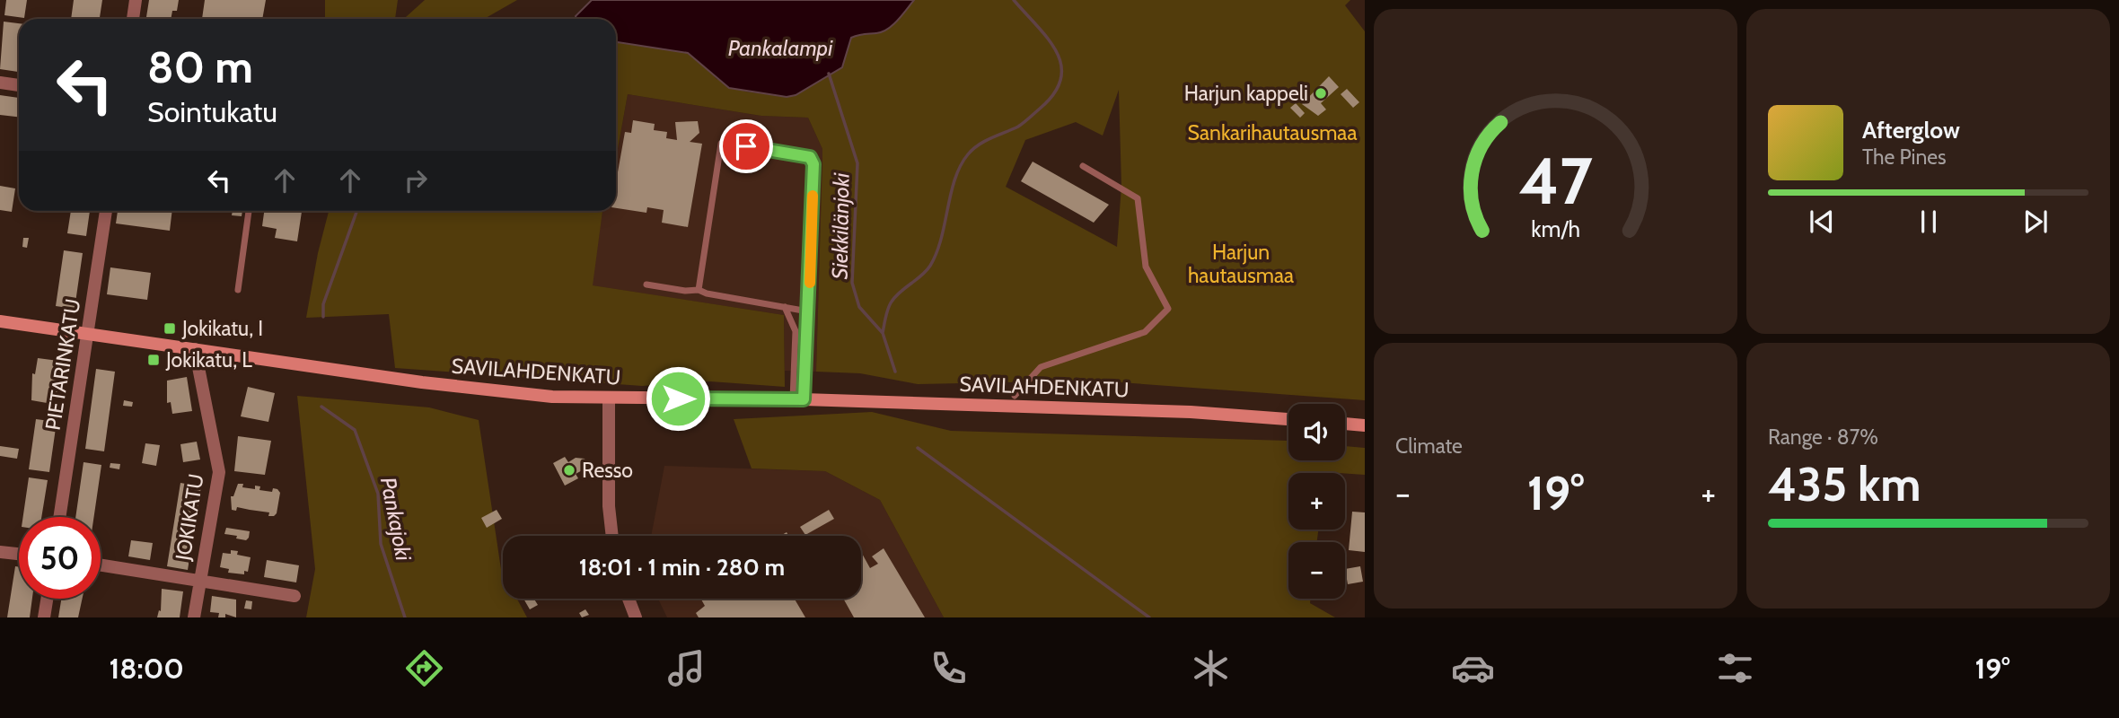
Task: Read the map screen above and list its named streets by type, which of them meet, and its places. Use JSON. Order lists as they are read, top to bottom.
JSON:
{
  "streets": {
    "main road": ["SAVILAHDENKATU"],
    "street": ["PIETARINKATU", "JOKIKATU"]
  },
  "crossings": [
    ["PIETARINKATU", "SAVILAHDENKATU"],
    ["SAVILAHDENKATU", "JOKIKATU"]
  ],
  "water": ["Pankalampi", "Siekkilänjoki", "Pankajoki"],
  "parks": ["Sankarihautausmaa", "Harjun hautausmaa"],
  "places": {
    "other": ["Harjun kappeli", "Resso"],
    "transit": ["Jokikatu, I", "Jokikatu, L"]
  },
  "page": {
    "turn": ["80 m", "Sointukatu"],
    "song": ["Afterglow", "The Pines"],
    "tile": [
      "Climate",
      ["Range · 87%", "435 km"]
    ],
    "map_buttons": ["+", "−"],
    "heat": ["−", "19°", "+"],
    "limit": "50",
    "trip": "18:01 · 1 min · 280 m",
    "tabs": ["18:00", "19°"],
    "gauge": ["47", "km/h"]
  }
}
